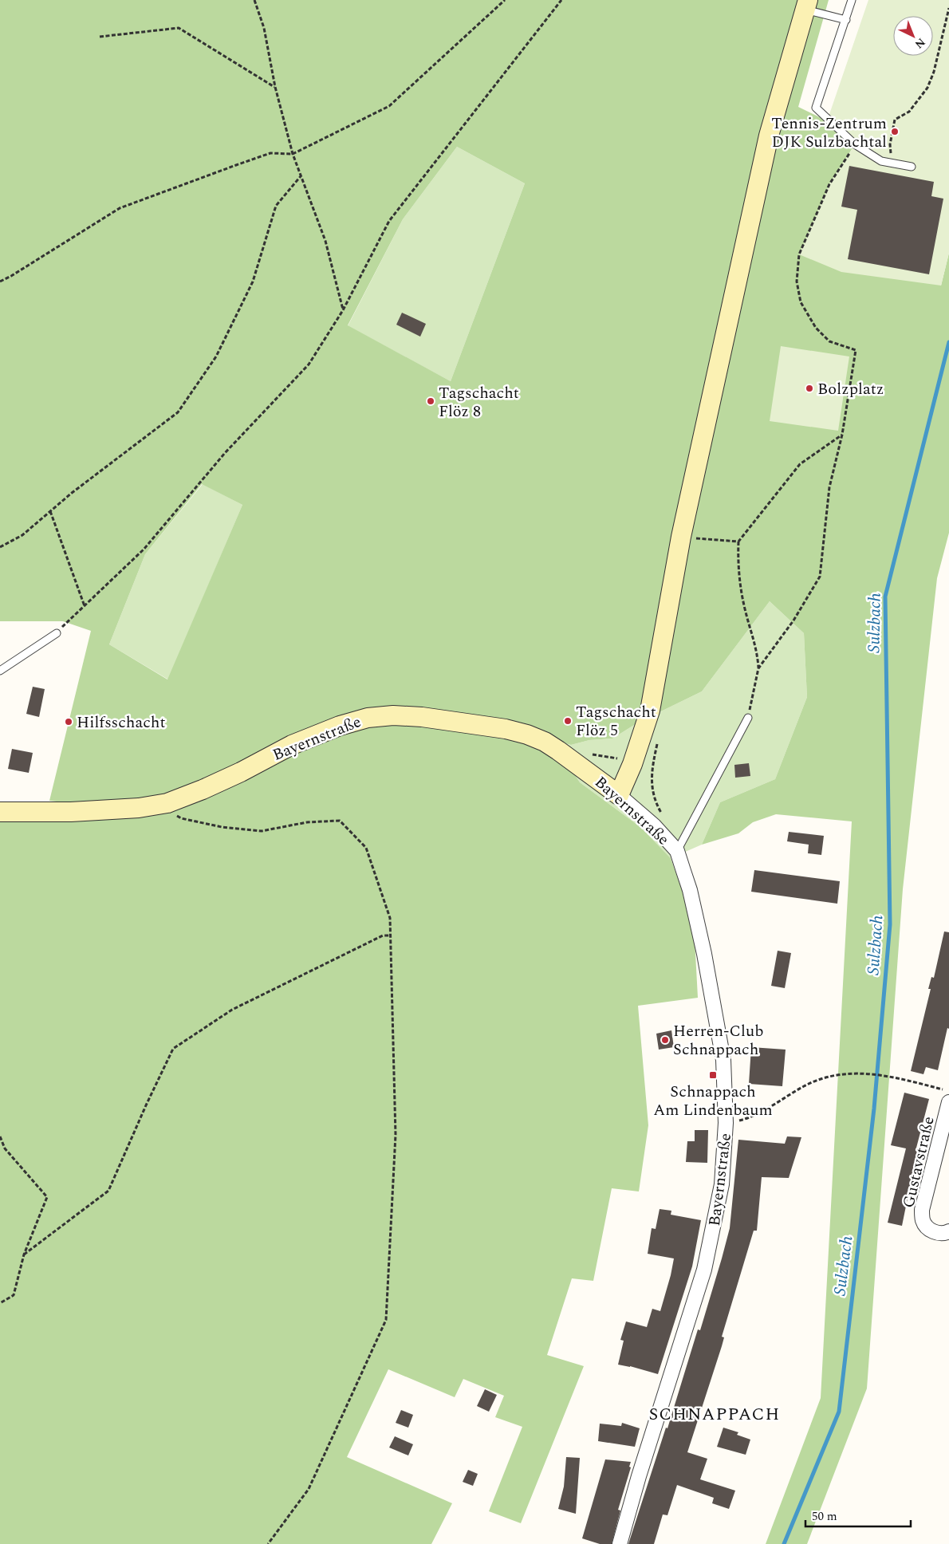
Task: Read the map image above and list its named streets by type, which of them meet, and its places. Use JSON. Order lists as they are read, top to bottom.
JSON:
{
  "streets": {
    "street": ["Bayernstraße", "Gustavstraße"]
  },
  "districts": ["SCHNAPPACH"],
  "water": ["Sulzbach"],
  "places": {
    "other": [
      "Tennis-Zentrum DJK Sulzbachtal",
      "Bolzplatz",
      "Tagschacht Flöz 8",
      "Tagschacht Flöz 5",
      "Hilfsschacht",
      "Herren-Club Schnappach"
    ],
    "transit": ["Schnappach Am Lindenbaum"]
  },
  "scale_bar": "50 m",
  "north": "bottom right"
}
